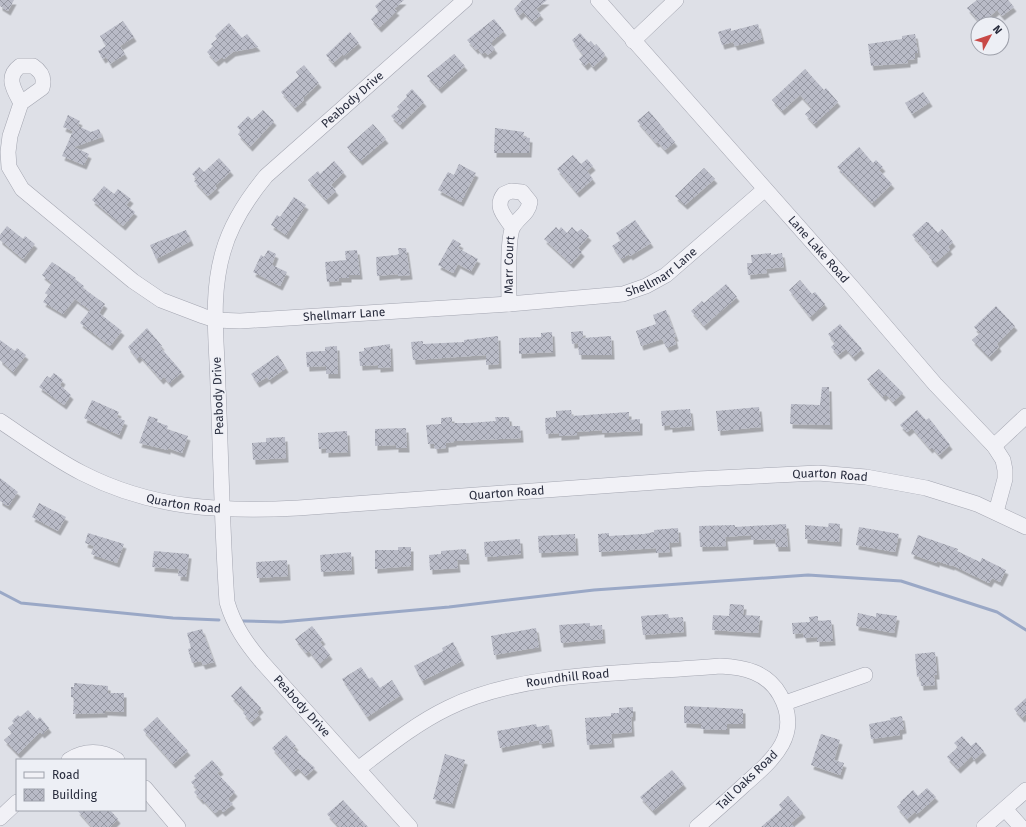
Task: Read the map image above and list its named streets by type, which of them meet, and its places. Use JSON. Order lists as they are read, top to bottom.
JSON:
{
  "streets": {
    "street": [
      "Peabody Drive",
      "Lane Lake Road",
      "Marr Court",
      "Shellmarr Lane",
      "Quarton Road",
      "Roundhill Road",
      "Tall Oaks Road"
    ]
  },
  "crossings": [
    ["Peabody Drive", "Shellmarr Lane"],
    ["Peabody Drive", "Quarton Road"],
    ["Peabody Drive", "Roundhill Road"],
    ["Lane Lake Road", "Shellmarr Lane"],
    ["Lane Lake Road", "Quarton Road"],
    ["Marr Court", "Shellmarr Lane"],
    ["Roundhill Road", "Tall Oaks Road"]
  ],
  "legend": ["Road", "Building"],
  "north": "top right"
}
